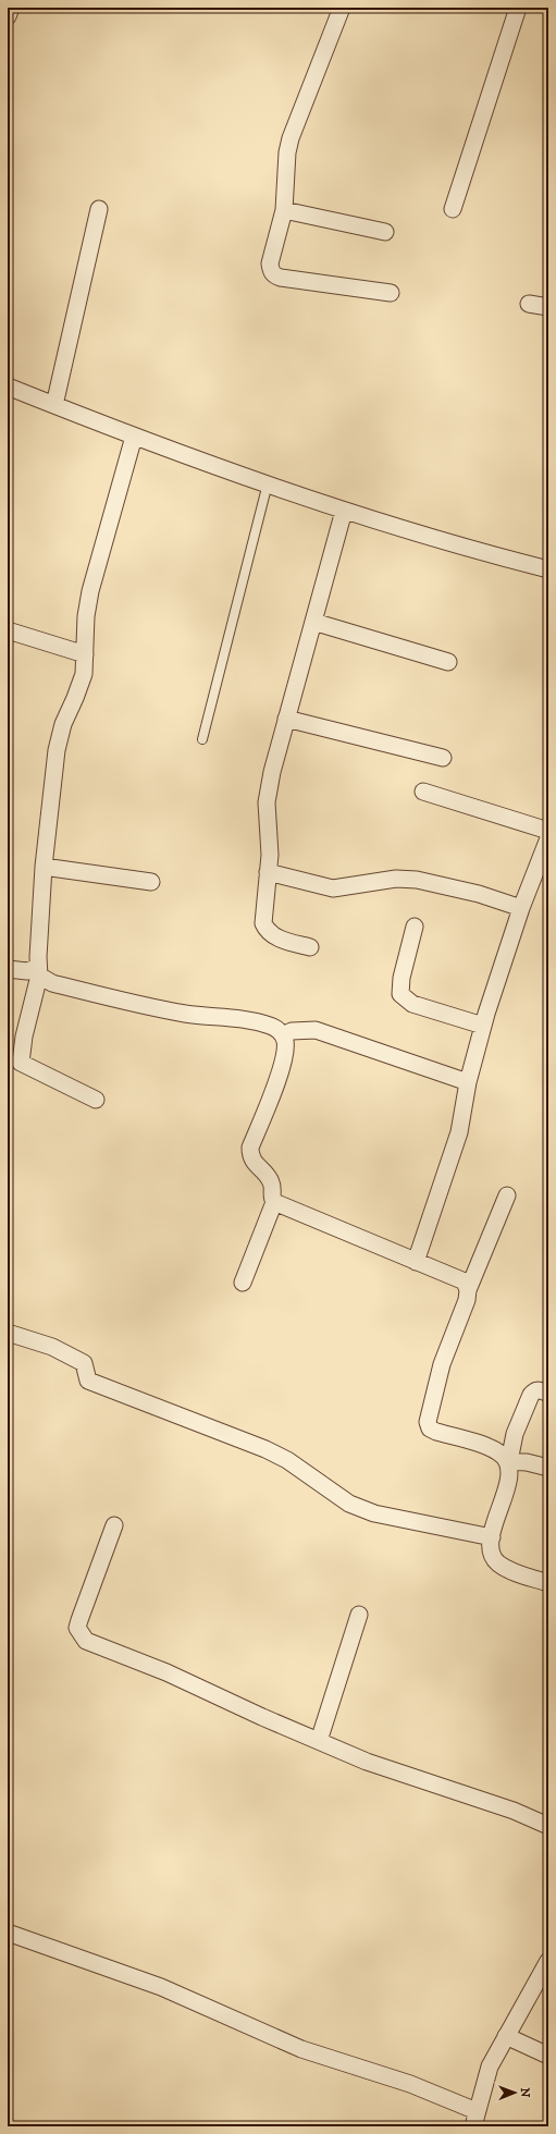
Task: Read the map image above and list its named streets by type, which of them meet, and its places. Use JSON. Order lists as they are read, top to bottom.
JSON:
{
  "north": "right"
}
